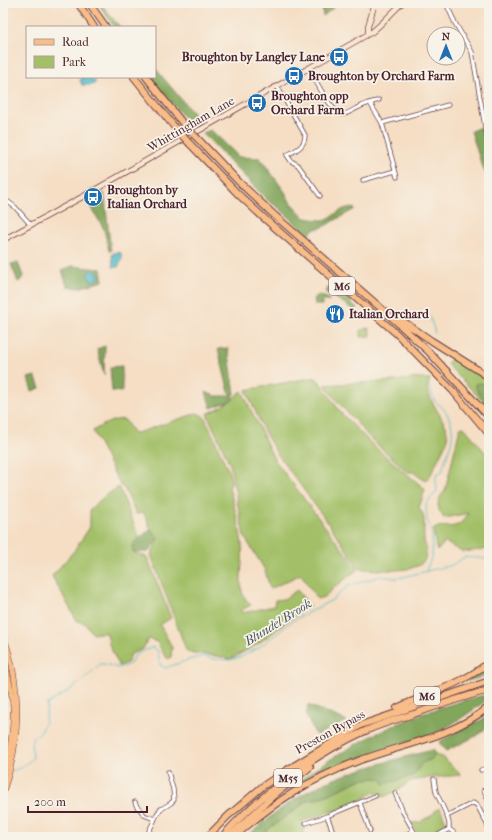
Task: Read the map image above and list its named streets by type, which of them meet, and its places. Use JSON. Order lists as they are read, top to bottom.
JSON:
{
  "streets": {
    "highway": ["M6", "Preston Bypass", "M55"],
    "main road": ["Whittingham Lane"]
  },
  "crossings": [
    ["M6", "Preston Bypass"],
    ["Preston Bypass", "M55"]
  ],
  "water": ["Blundel Brook"],
  "places": {
    "bus stop": [
      "Broughton by Langley Lane",
      "Broughton by Orchard Farm",
      "Broughton opp Orchard Farm",
      "Broughton by Italian Orchard"
    ],
    "restaurant": ["Italian Orchard"]
  },
  "legend": ["Road", "Park"],
  "scale_bar": "200 m",
  "north": "top"
}
